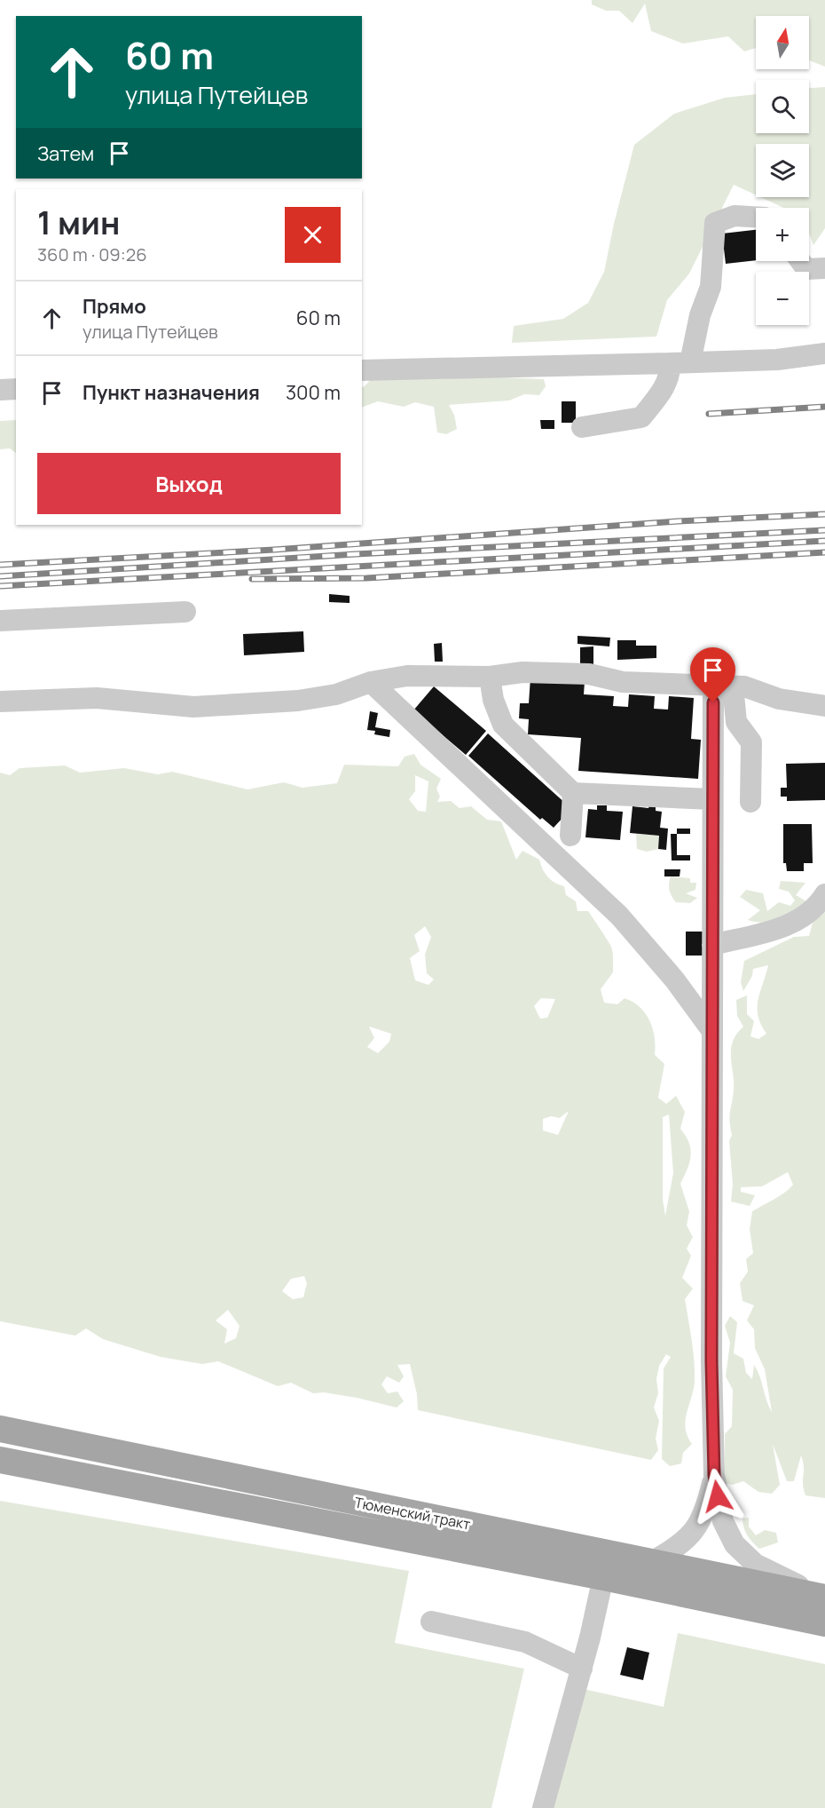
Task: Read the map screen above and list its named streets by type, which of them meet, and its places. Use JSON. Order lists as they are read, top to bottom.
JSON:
{
  "streets": {
    "main road": ["Тюменский тракт"]
  },
  "north": "top",
  "page": {
    "map_buttons": ["+", "−"],
    "turn": ["60 m", "улица Путейцев"],
    "then": "Затем",
    "heading": ["1 мин", "360 m · 09:26"],
    "list": [
      {
        "name": "Прямо",
        "note": "улица Путейцев",
        "value": "60 m"
      },
      {
        "name": "Пункт назначения",
        "value": "300 m"
      }
    ],
    "buttons": "Выход"
  }
}
